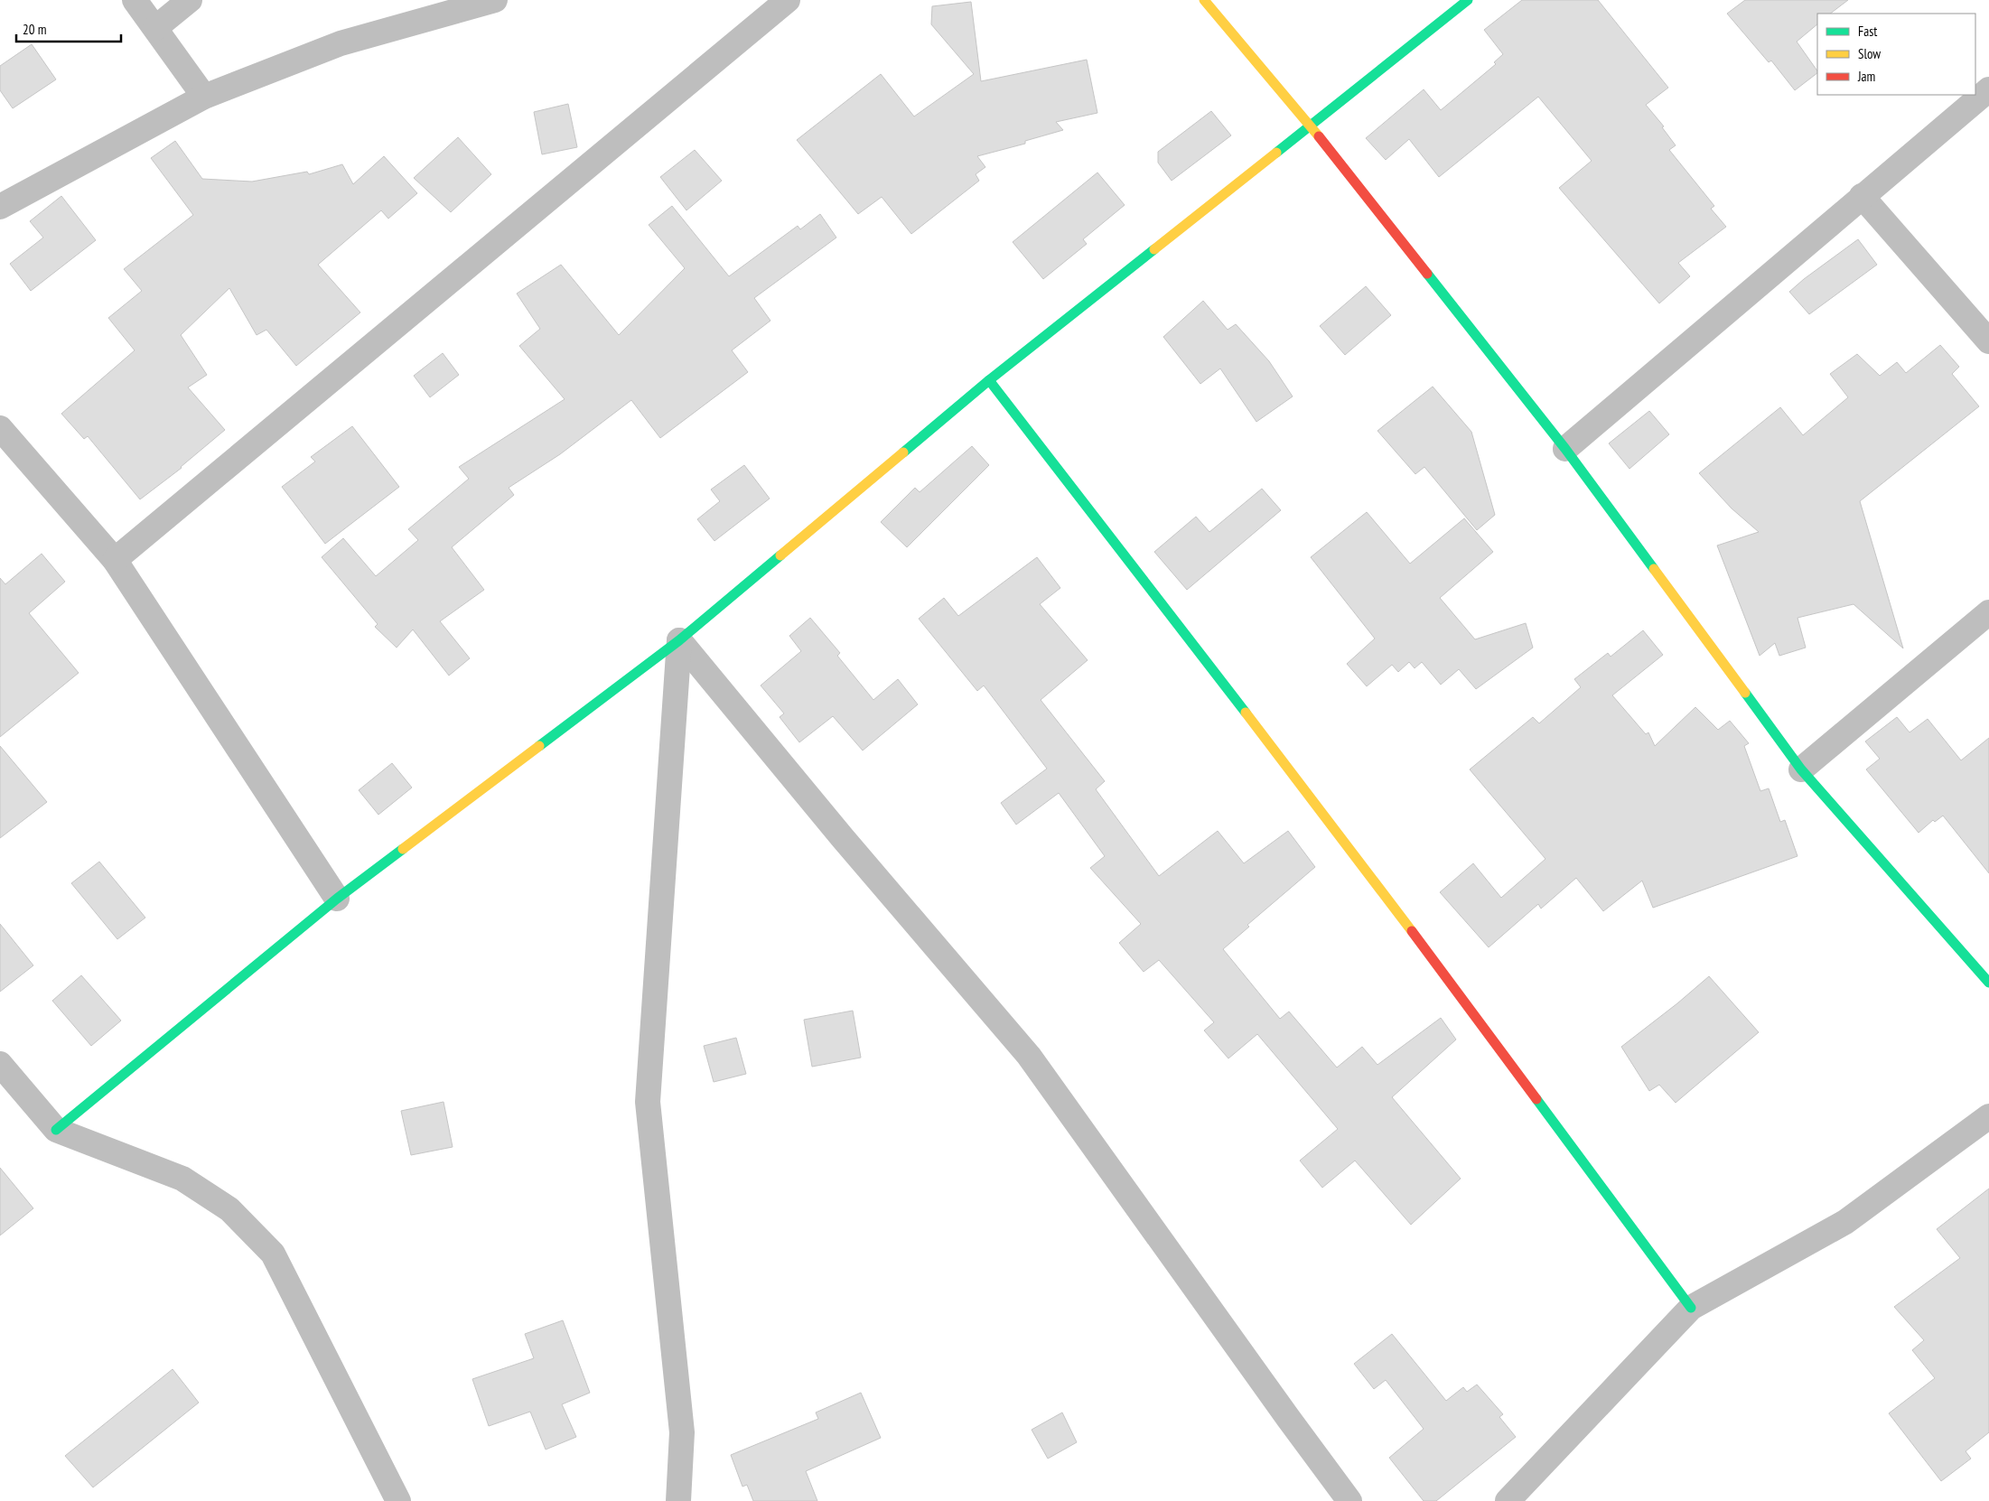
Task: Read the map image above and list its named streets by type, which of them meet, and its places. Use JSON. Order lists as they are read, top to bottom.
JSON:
{
  "legend": ["Fast", "Slow", "Jam"],
  "scale_bar": "20 m"
}
